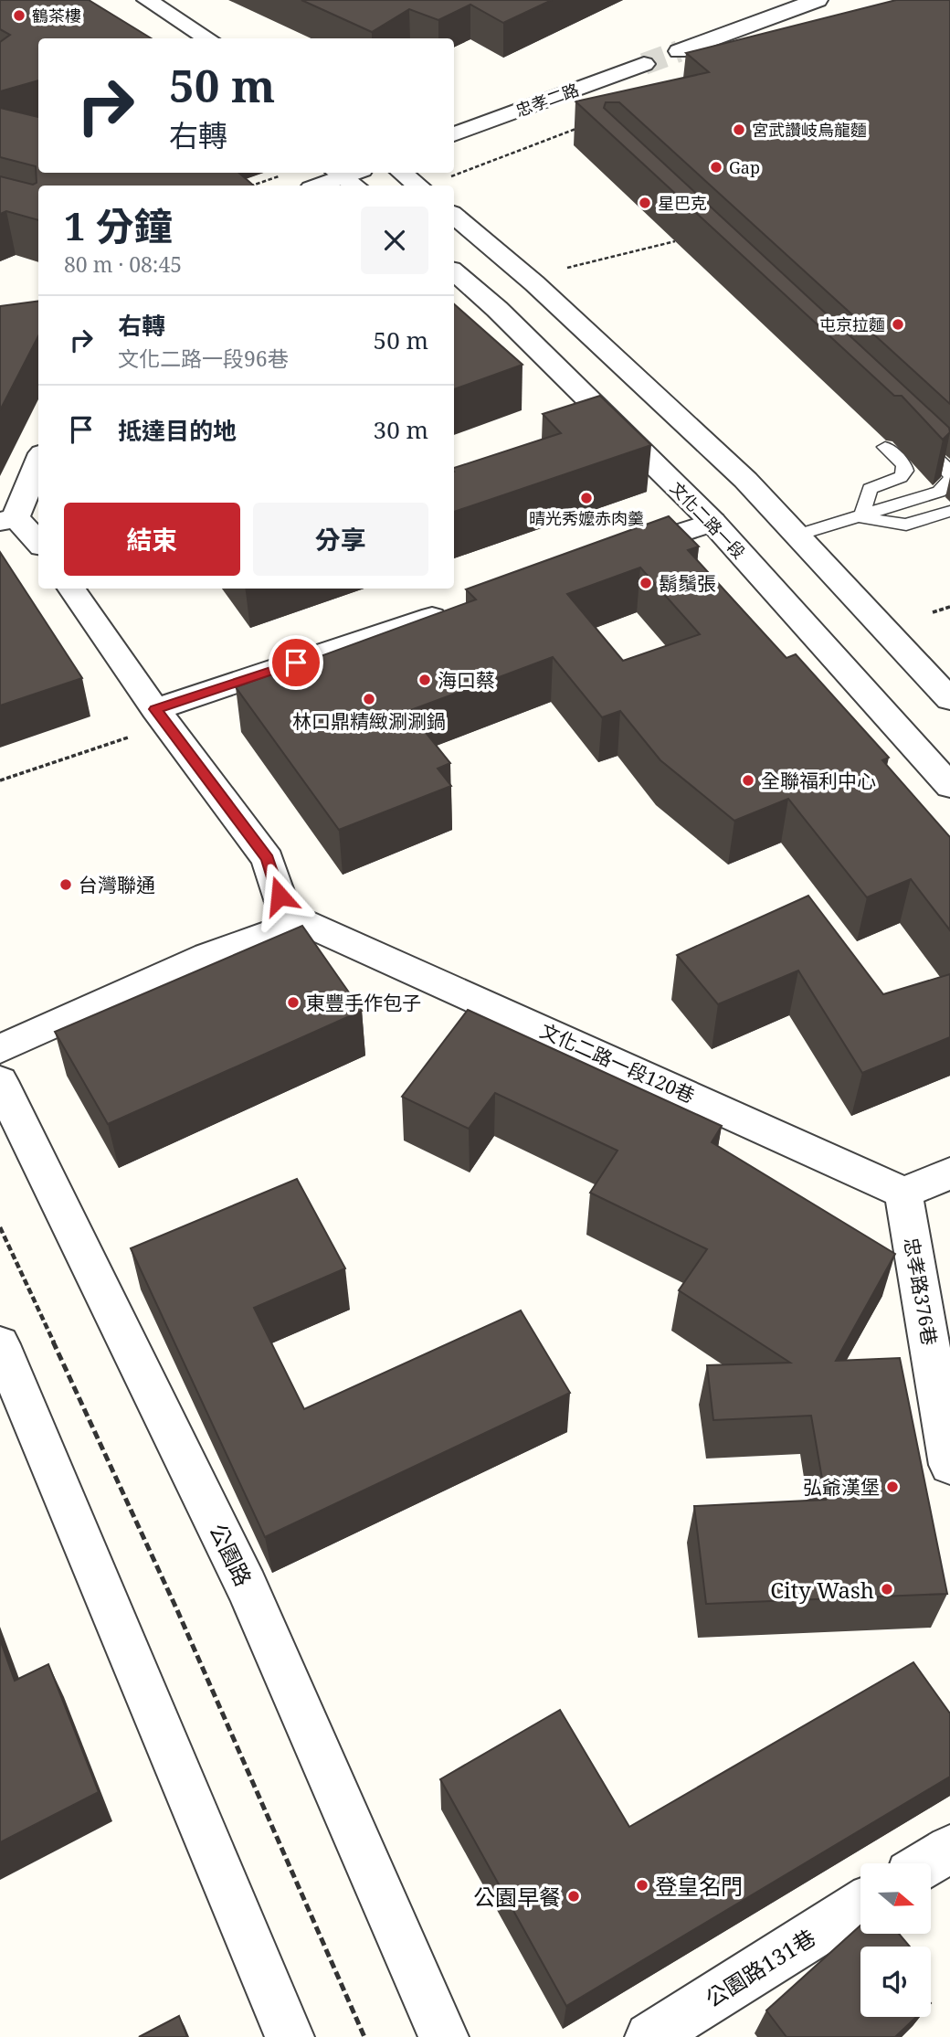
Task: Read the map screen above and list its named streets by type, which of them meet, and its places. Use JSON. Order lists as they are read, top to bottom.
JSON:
{
  "streets": {
    "street": [
      "忠孝二路",
      "文化二路一段",
      "文化二路一段120巷",
      "忠孝路376巷",
      "公園路",
      "公園路131巷"
    ]
  },
  "crossings": [
    ["文化二路一段120巷", "忠孝路376巷"]
  ],
  "places": [
    "鶴茶樓",
    "宮武讚岐烏龍麵",
    "Gap",
    "星巴克",
    "屯京拉麵",
    "晴光秀嬤赤肉羹",
    "鬍鬚張",
    "海口蔡",
    "林口鼎精緻涮涮鍋",
    "全聯福利中心",
    "台灣聯通",
    "東豐手作包子",
    "弘爺漢堡",
    "City Wash",
    "登皇名門",
    "公園早餐"
  ],
  "north": "right",
  "page": {
    "turn": ["50 m", "右轉"],
    "heading": ["1 分鐘", "80 m · 08:45"],
    "list": [
      {
        "name": "右轉",
        "note": "文化二路一段96巷",
        "value": "50 m"
      },
      {
        "name": "抵達目的地",
        "value": "30 m"
      }
    ],
    "buttons": ["結束", "分享"]
  }
}
